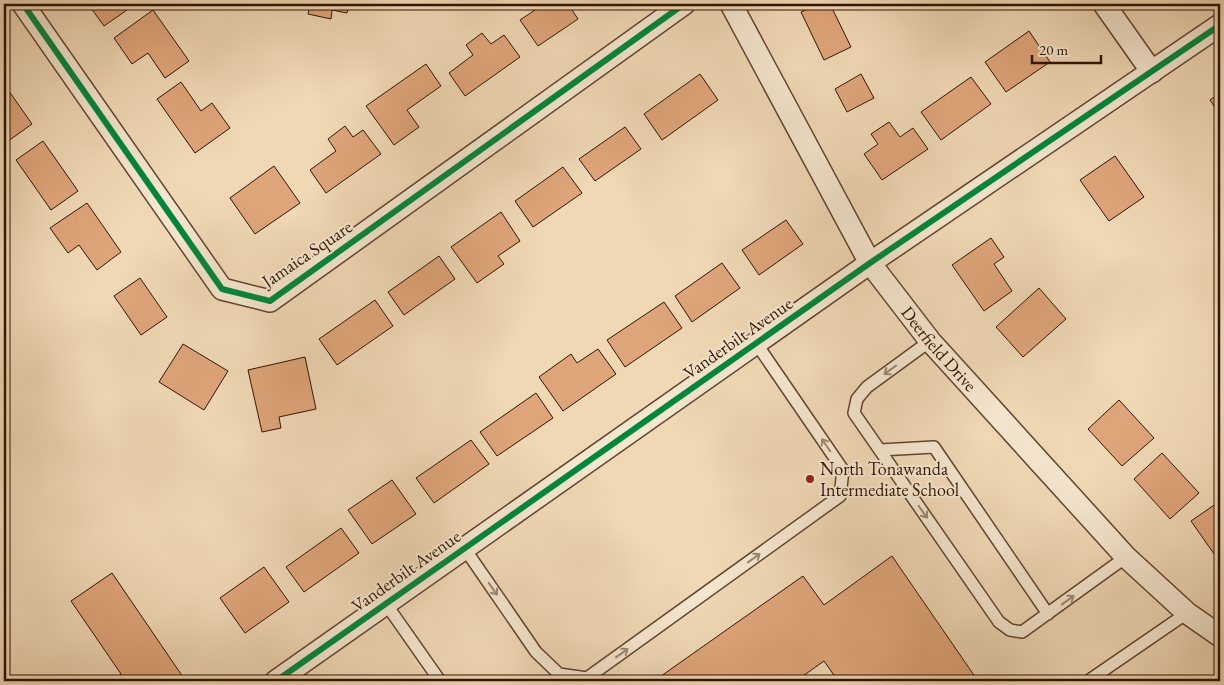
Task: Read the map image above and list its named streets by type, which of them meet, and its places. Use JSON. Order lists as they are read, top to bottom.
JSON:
{
  "streets": {
    "street": ["Jamaica Square", "Vanderbilt Avenue", "Deerfield Drive"]
  },
  "crossings": [
    ["Vanderbilt Avenue", "Deerfield Drive"]
  ],
  "places": ["North Tonawanda Intermediate School"],
  "scale_bar": "20 m"
}
